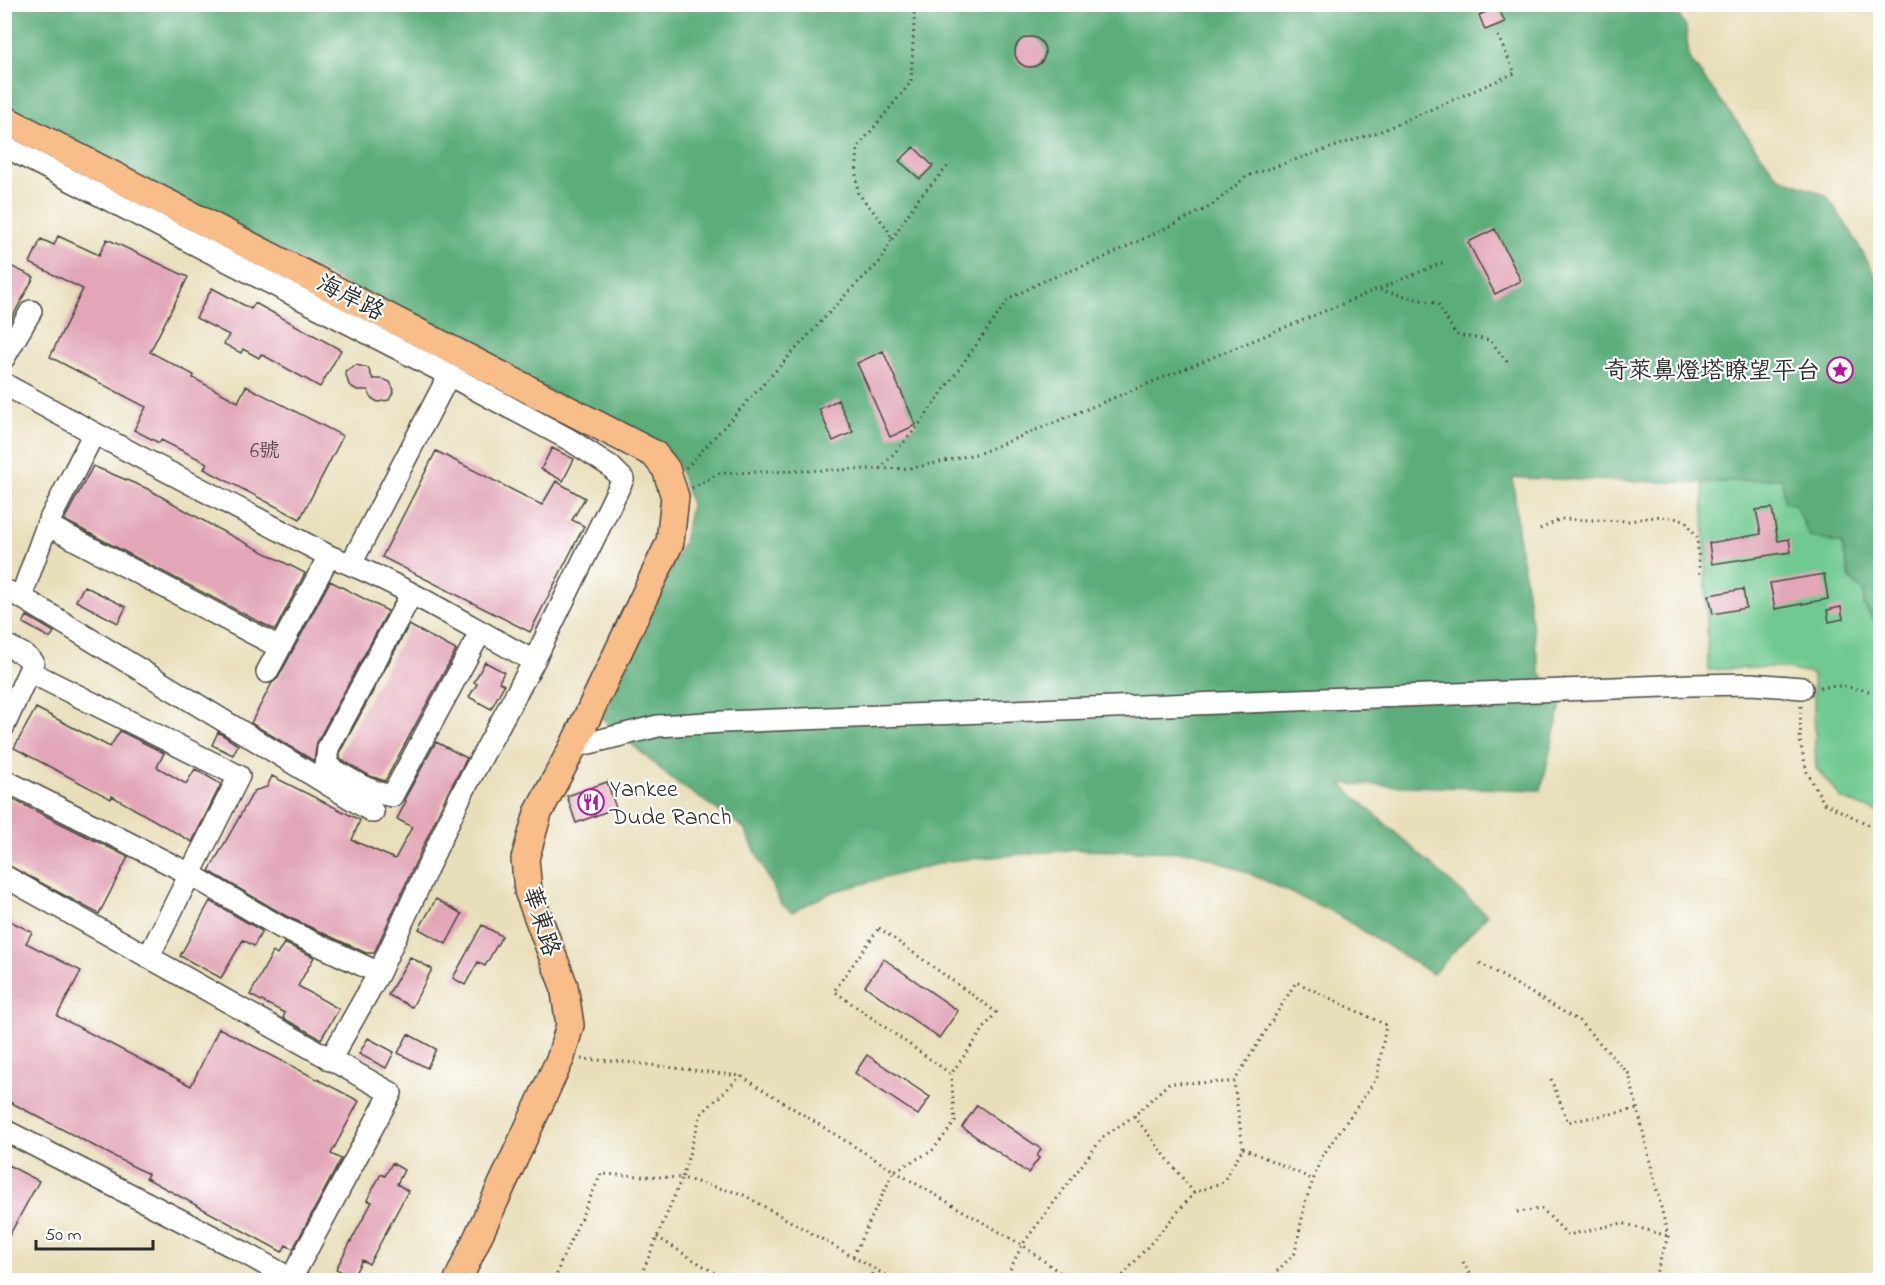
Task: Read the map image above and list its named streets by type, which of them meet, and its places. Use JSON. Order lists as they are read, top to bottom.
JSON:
{
  "streets": {
    "main road": ["海岸路", "華東路"]
  },
  "crossings": [
    ["海岸路", "華東路"]
  ],
  "places": {
    "place": ["奇萊鼻燈塔瞭望平台"],
    "restaurant": ["Yankee Dude Ranch"]
  },
  "house_numbers": ["6號"],
  "scale_bar": "50 m"
}
